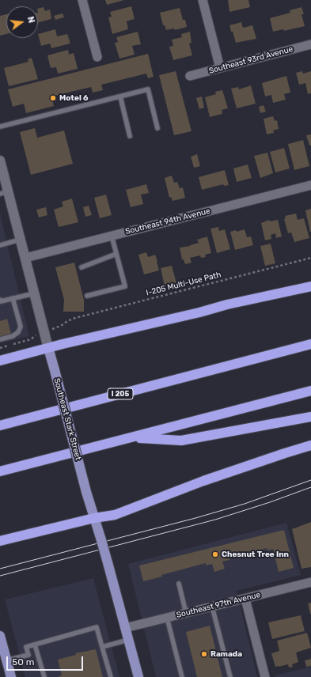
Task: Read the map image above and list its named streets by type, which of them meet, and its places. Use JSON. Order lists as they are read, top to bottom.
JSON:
{
  "streets": {
    "highway": ["I 205"],
    "main road": ["Southeast Stark Street"],
    "street": ["Southeast 93rd Avenue", "Southeast 94th Avenue", "Southeast 97th Avenue"],
    "path": ["I-205 Multi-Use Path"]
  },
  "crossings": [
    ["Southeast 94th Avenue", "Southeast Stark Street"],
    ["Southeast Stark Street", "Southeast 97th Avenue"]
  ],
  "places": ["Motel 6", "Chesnut Tree Inn", "Ramada"],
  "scale_bar": "50 m",
  "north": "right"
}
